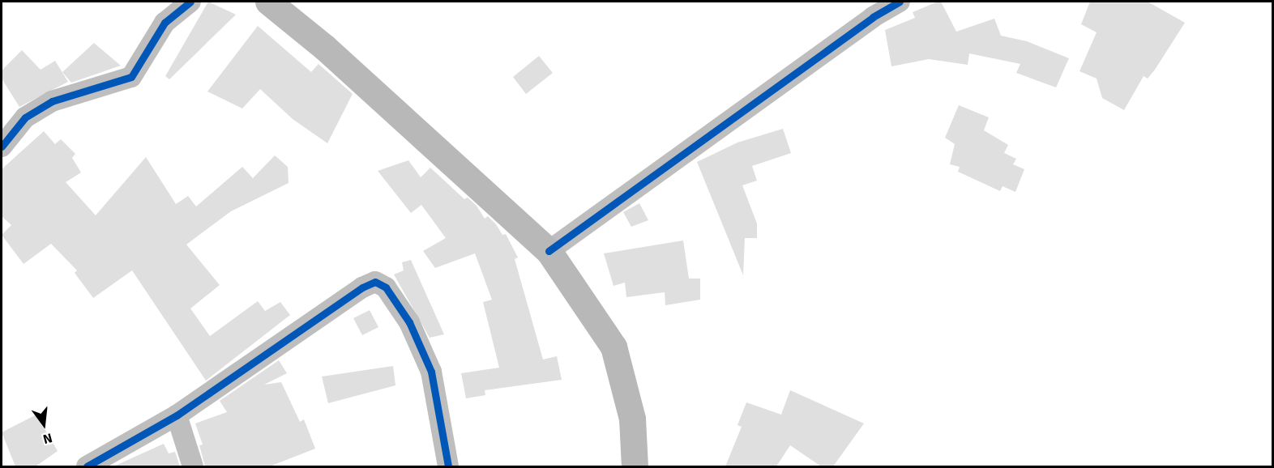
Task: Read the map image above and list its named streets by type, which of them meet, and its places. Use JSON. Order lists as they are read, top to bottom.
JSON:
{
  "north": "bottom"
}
